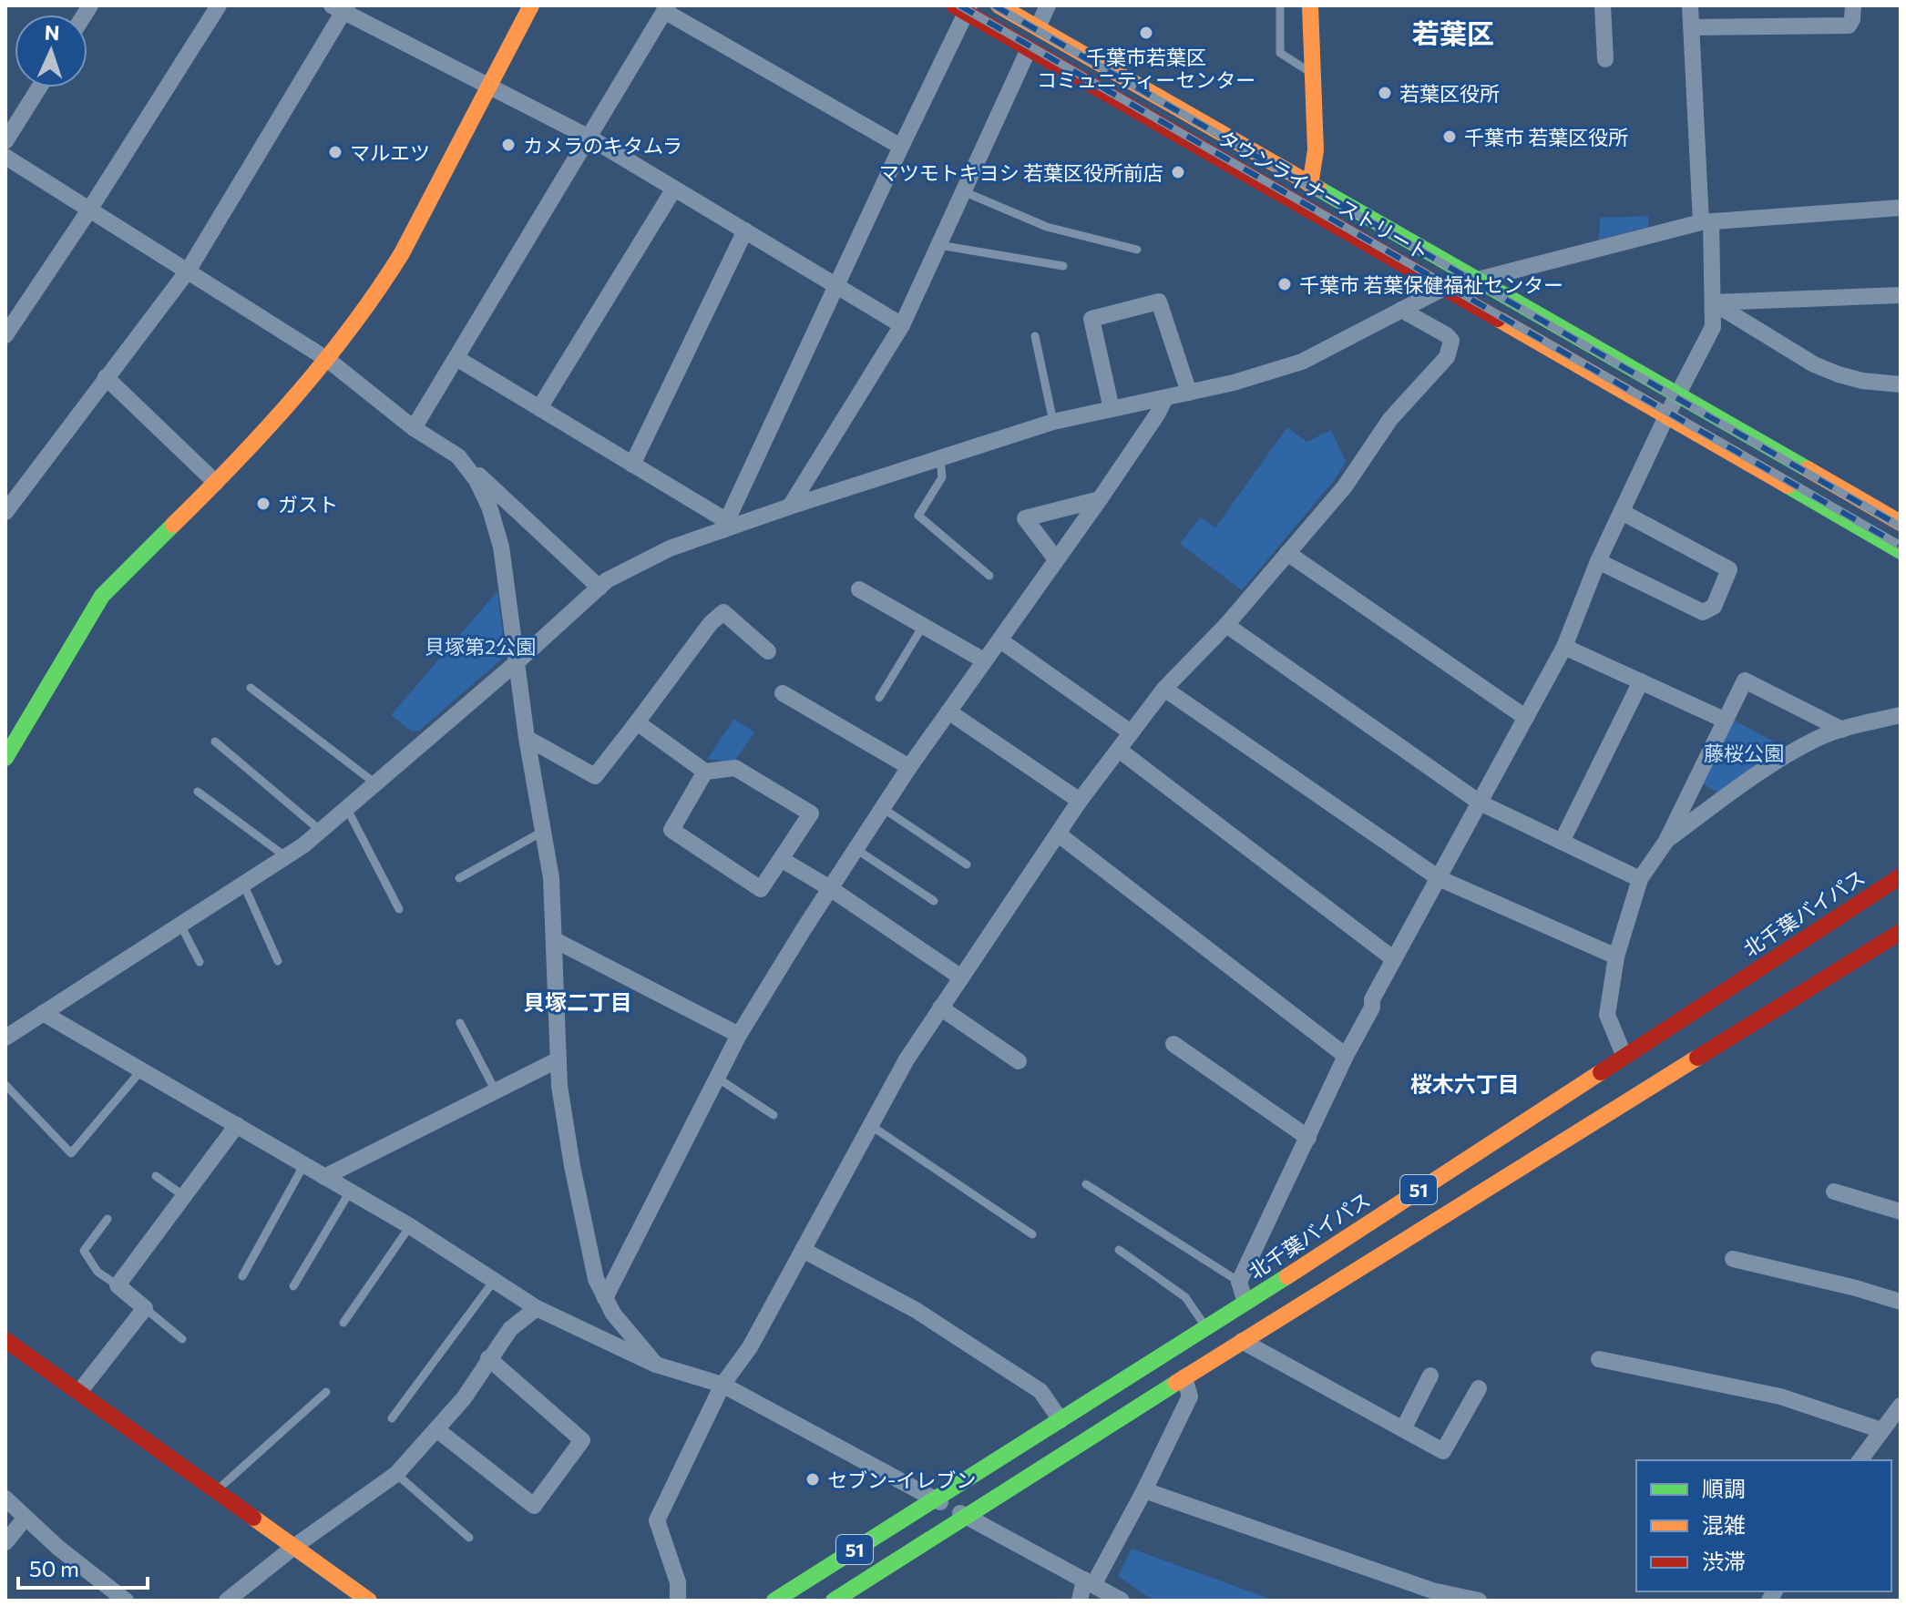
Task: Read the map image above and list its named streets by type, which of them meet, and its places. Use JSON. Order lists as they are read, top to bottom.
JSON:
{
  "streets": {
    "main road": ["タウンライナーストリート", "北千葉バイパス", "51"]
  },
  "districts": ["若葉区", "貝塚二丁目", "桜木六丁目"],
  "parks": ["貝塚第2公園", "藤桜公園"],
  "places": [
    "千葉市若葉区 コミュニティーセンター",
    "若葉区役所",
    "千葉市 若葉区役所",
    "カメラのキタムラ",
    "マルエツ",
    "マツモトキヨシ 若葉区役所前店",
    "千葉市 若葉保健福祉センター",
    "ガスト",
    "セブン-イレブン"
  ],
  "legend": ["順調", "混雑", "渋滞"],
  "scale_bar": "50 m",
  "north": "top"
}
